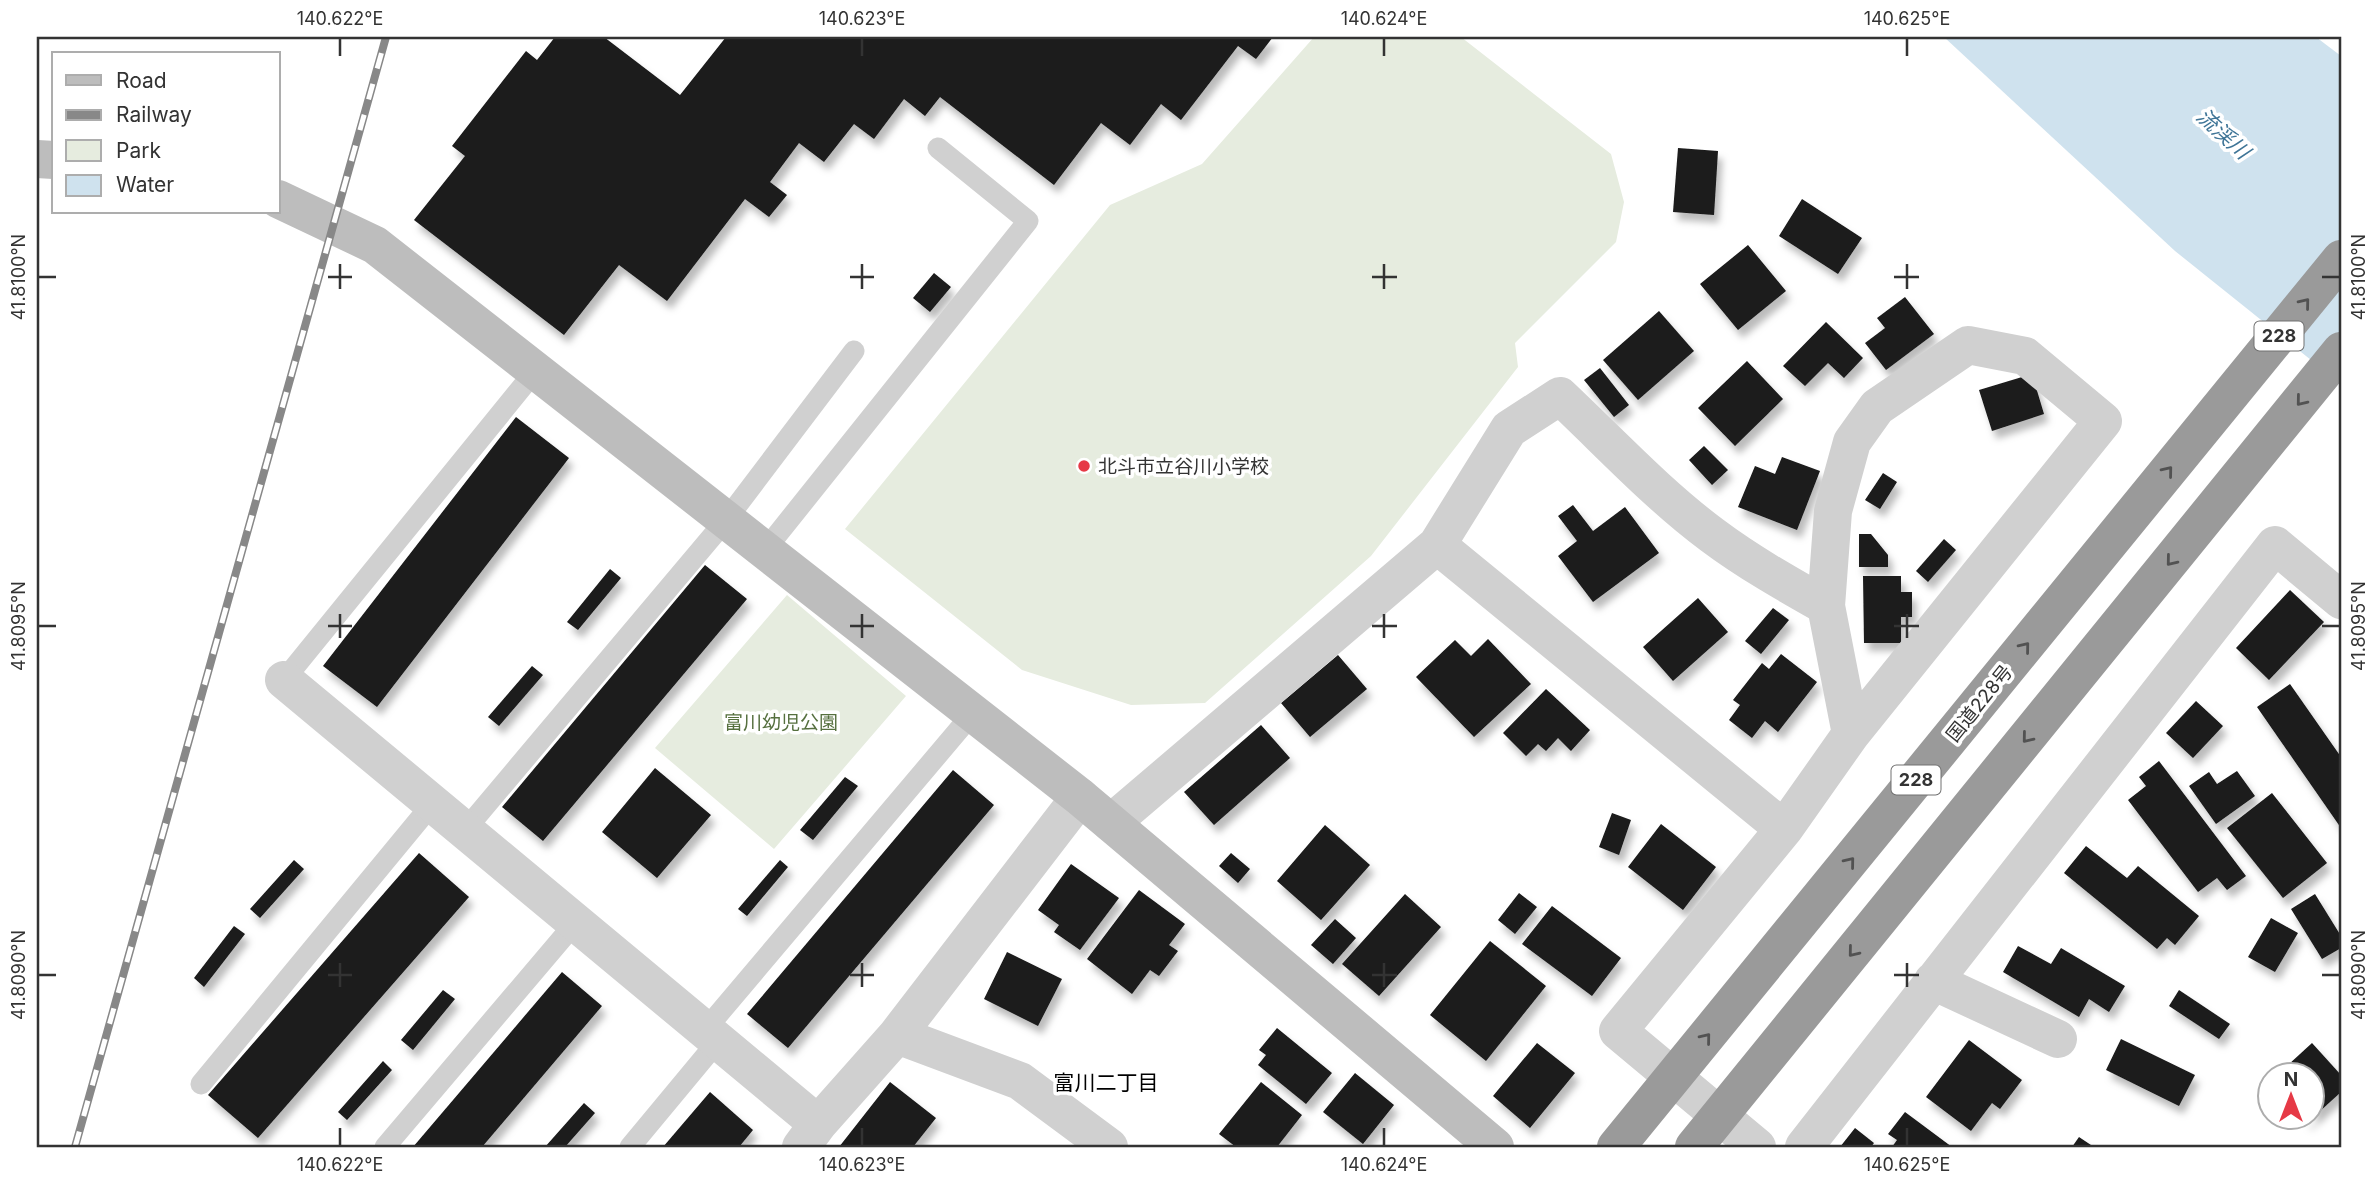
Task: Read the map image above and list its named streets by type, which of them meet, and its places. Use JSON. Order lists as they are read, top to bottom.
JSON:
{
  "streets": {
    "highway": ["228", "国道228号"]
  },
  "districts": ["富川二丁目"],
  "water": ["流渓川"],
  "parks": ["富川幼児公園"],
  "places": ["北斗市立谷川小学校"],
  "legend": [
    "Road",
    "Railway",
    "Park",
    "Water"
  ],
  "north": "top",
  "coordinates": [
    "140.622°E",
    "140.623°E",
    "140.624°E",
    "140.625°E",
    "41.8100°N",
    "41.8095°N",
    "41.8090°N"
  ]
}
